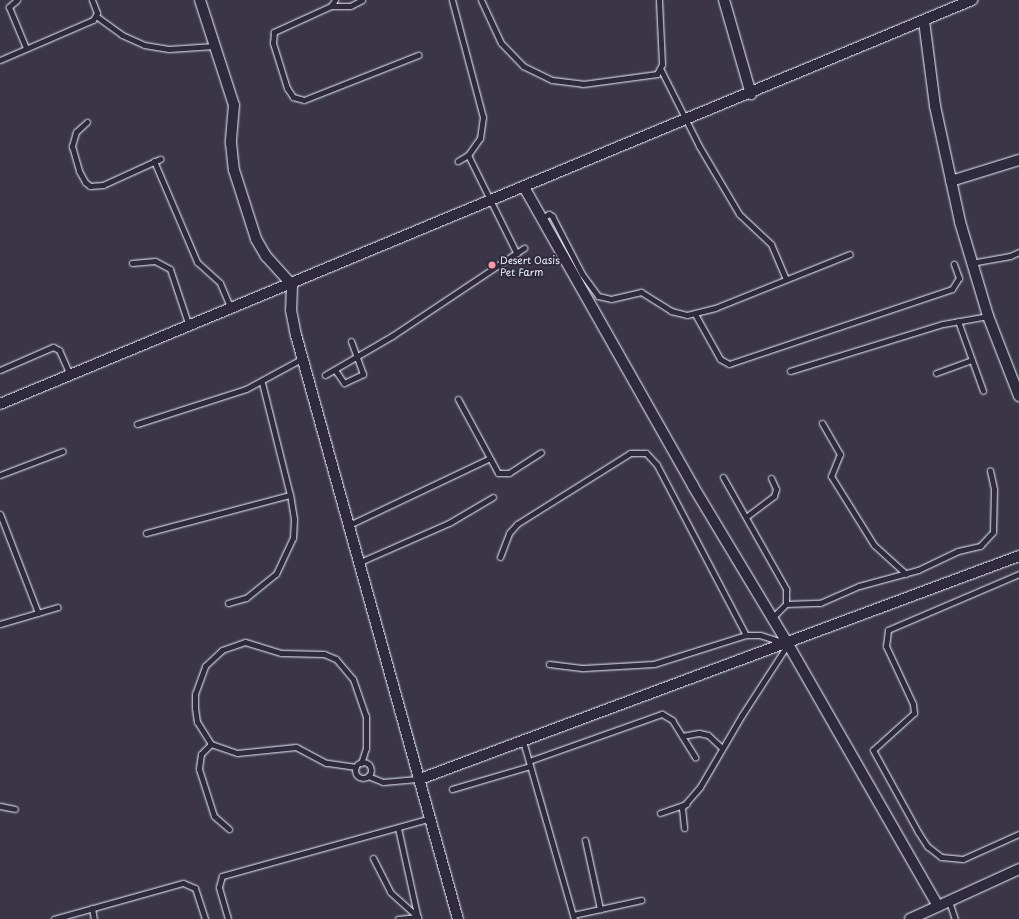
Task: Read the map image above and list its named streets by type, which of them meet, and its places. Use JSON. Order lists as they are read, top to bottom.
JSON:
{
  "places": ["Desert Oasis Pet Farm"]
}
